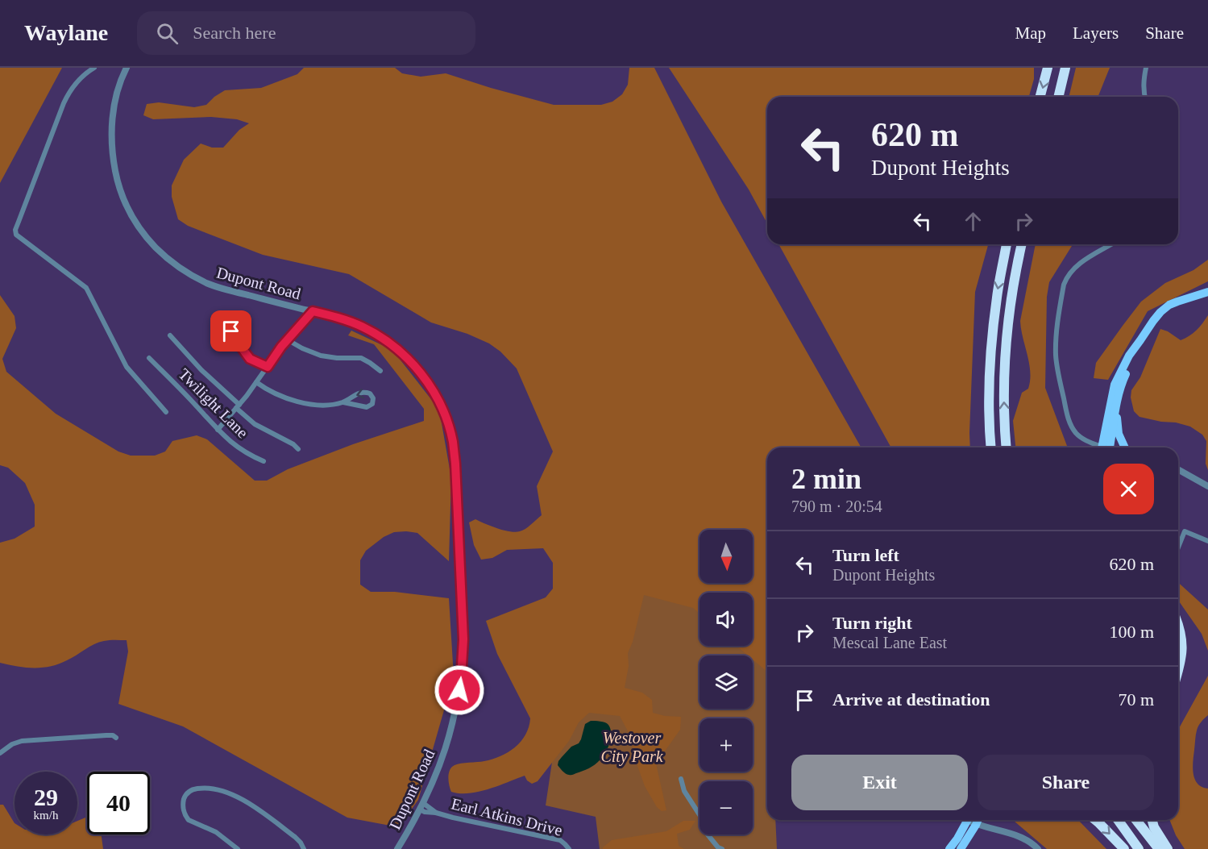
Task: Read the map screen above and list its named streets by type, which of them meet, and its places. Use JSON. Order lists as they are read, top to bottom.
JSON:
{
  "streets": {
    "street": ["Dupont Road", "Twilight Lane", "Earl Atkins Drive"]
  },
  "crossings": [
    ["Dupont Road", "Earl Atkins Drive"]
  ],
  "parks": ["Westover City Park"],
  "north": "bottom",
  "page": {
    "header": "Waylane",
    "search": "Search here",
    "nav": ["Map", "Layers", "Share"],
    "turn": ["620 m", "Dupont Heights"],
    "heading": ["2 min", "790 m · 20:54"],
    "map_buttons": ["+", "−"],
    "list": [
      {
        "name": "Turn left",
        "note": "Dupont Heights",
        "value": "620 m"
      },
      {
        "name": "Turn right",
        "note": "Mescal Lane East",
        "value": "100 m"
      },
      {
        "name": "Arrive at destination",
        "value": "70 m"
      }
    ],
    "buttons": ["Exit", "Share"],
    "speed": "29 km/h",
    "limit": "40"
  }
}
